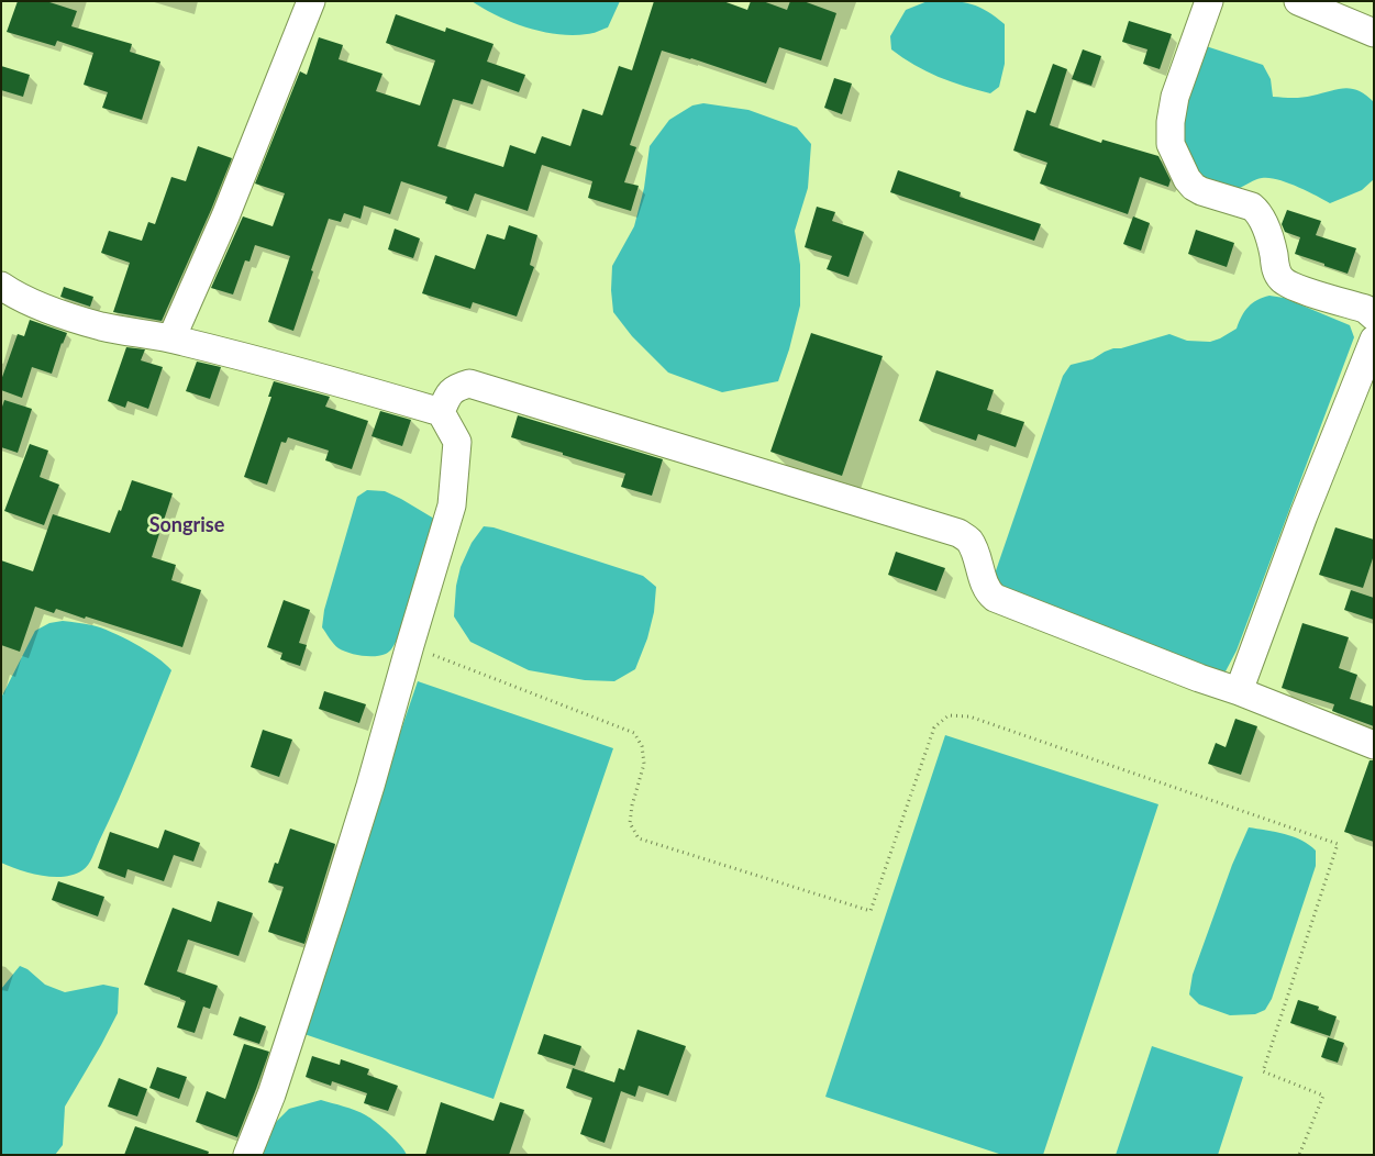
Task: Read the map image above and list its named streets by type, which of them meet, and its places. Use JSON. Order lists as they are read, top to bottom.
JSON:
{
  "districts": ["Songrise"]
}
